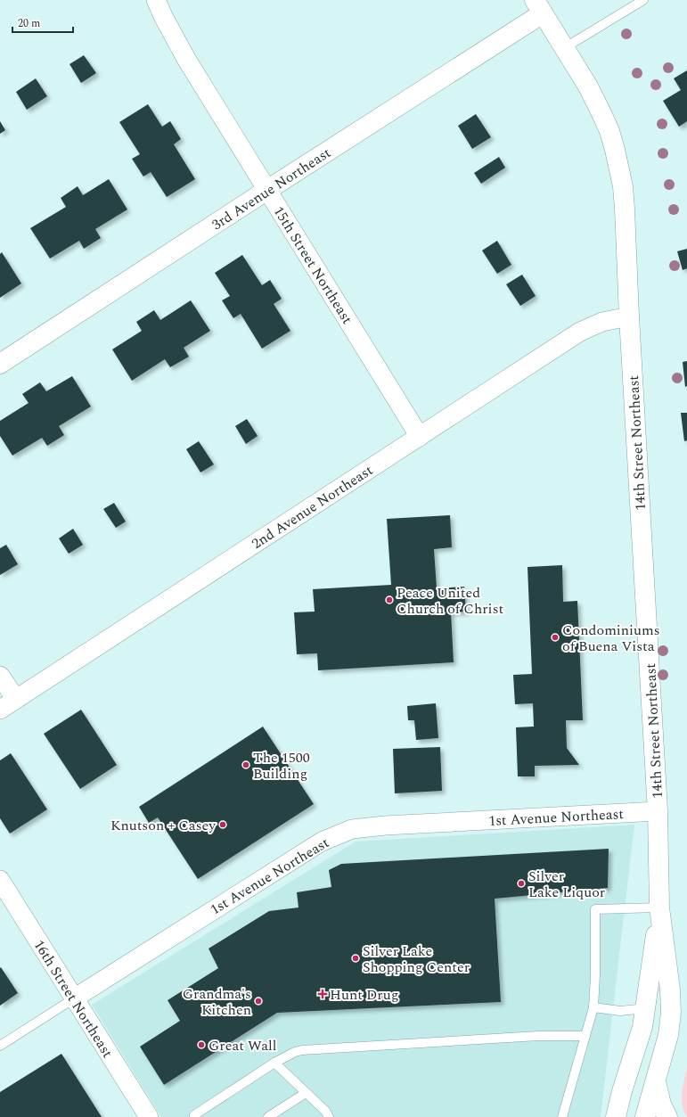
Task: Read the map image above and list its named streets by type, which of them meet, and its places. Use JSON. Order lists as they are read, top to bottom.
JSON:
{
  "streets": {
    "main road": ["3rd Avenue Northeast", "14th Street Northeast"],
    "street": [
      "15th Street Northeast",
      "2nd Avenue Northeast",
      "1st Avenue Northeast",
      "16th Street Northeast"
    ]
  },
  "crossings": [
    ["3rd Avenue Northeast", "15th Street Northeast"],
    ["3rd Avenue Northeast", "14th Street Northeast"],
    ["15th Street Northeast", "2nd Avenue Northeast"],
    ["14th Street Northeast", "2nd Avenue Northeast"],
    ["14th Street Northeast", "1st Avenue Northeast"],
    ["1st Avenue Northeast", "16th Street Northeast"]
  ],
  "places": {
    "other": [
      "Peace United Church of Christ",
      "Condominiums of Buena Vista",
      "The 1500 Building",
      "Knutson + Casey",
      "Silver Lake Liquor",
      "Silver Lake Shopping Center",
      "Grandma's Kitchen",
      "Great Wall"
    ],
    "health": ["Hunt Drug"]
  },
  "scale_bar": "20 m"
}
